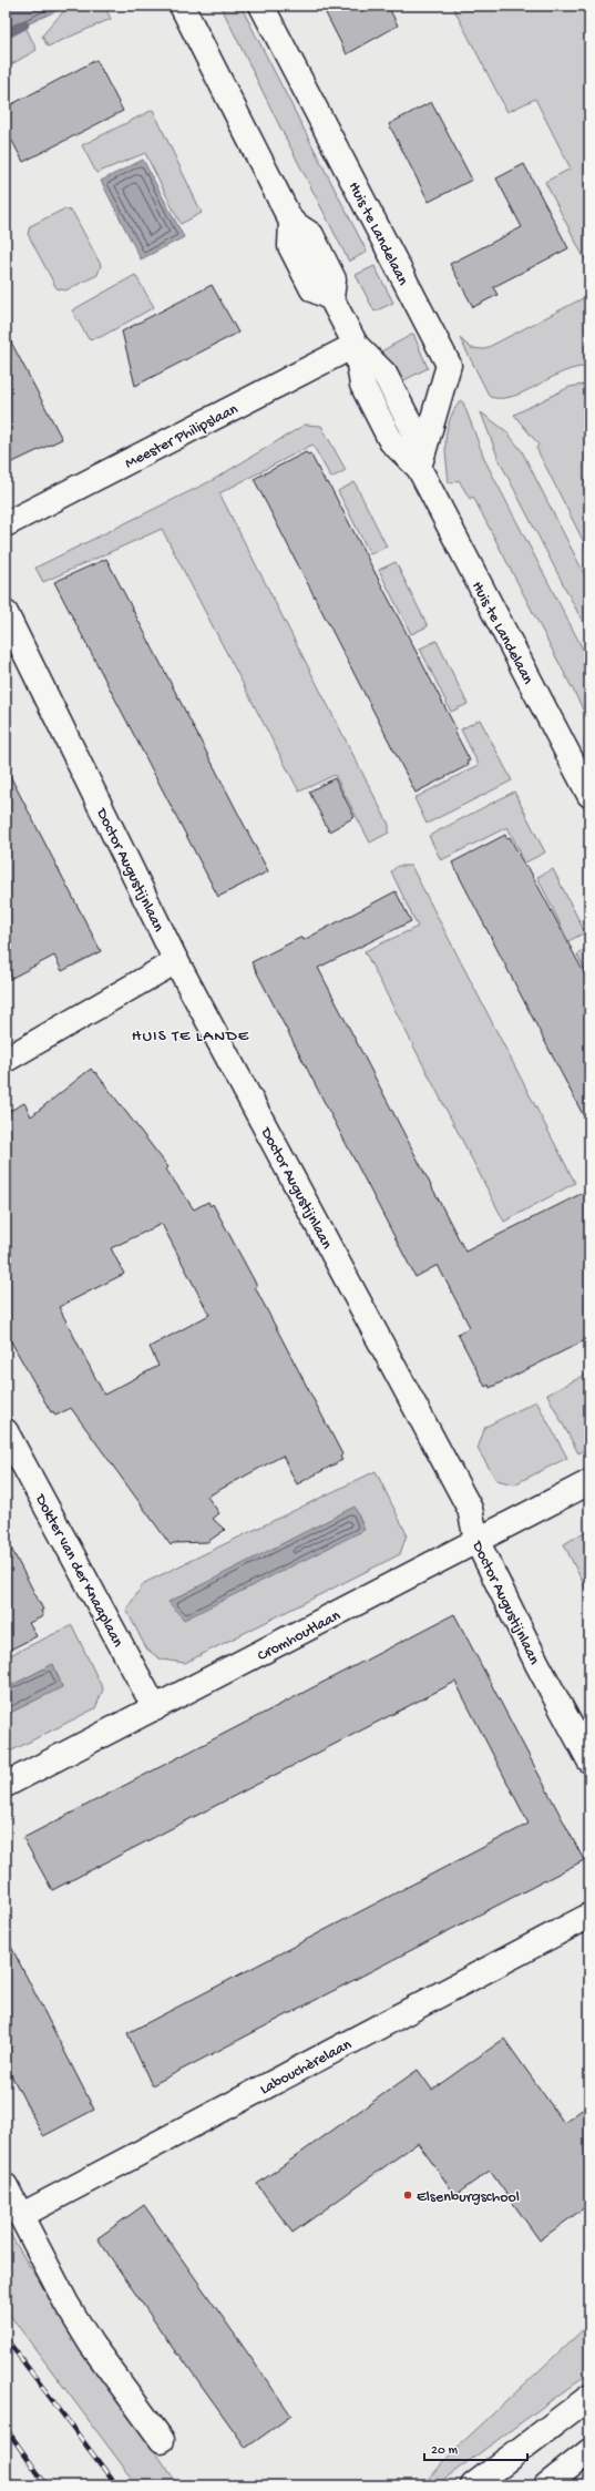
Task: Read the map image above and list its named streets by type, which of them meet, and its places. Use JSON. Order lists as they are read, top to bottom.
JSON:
{
  "streets": {
    "street": [
      "Huis te Landelaan",
      "Meester Philipslaan",
      "Doctor Augustijnlaan",
      "Dokter van der Knaaplaan",
      "Cromhoutlaan",
      "Labouchèrelaan"
    ]
  },
  "crossings": [
    ["Huis te Landelaan", "Meester Philipslaan"],
    ["Doctor Augustijnlaan", "Cromhoutlaan"],
    ["Dokter van der Knaaplaan", "Cromhoutlaan"]
  ],
  "districts": ["HUIS TE LANDE"],
  "places": ["Elsenburgschool"],
  "scale_bar": "20 m"
}
